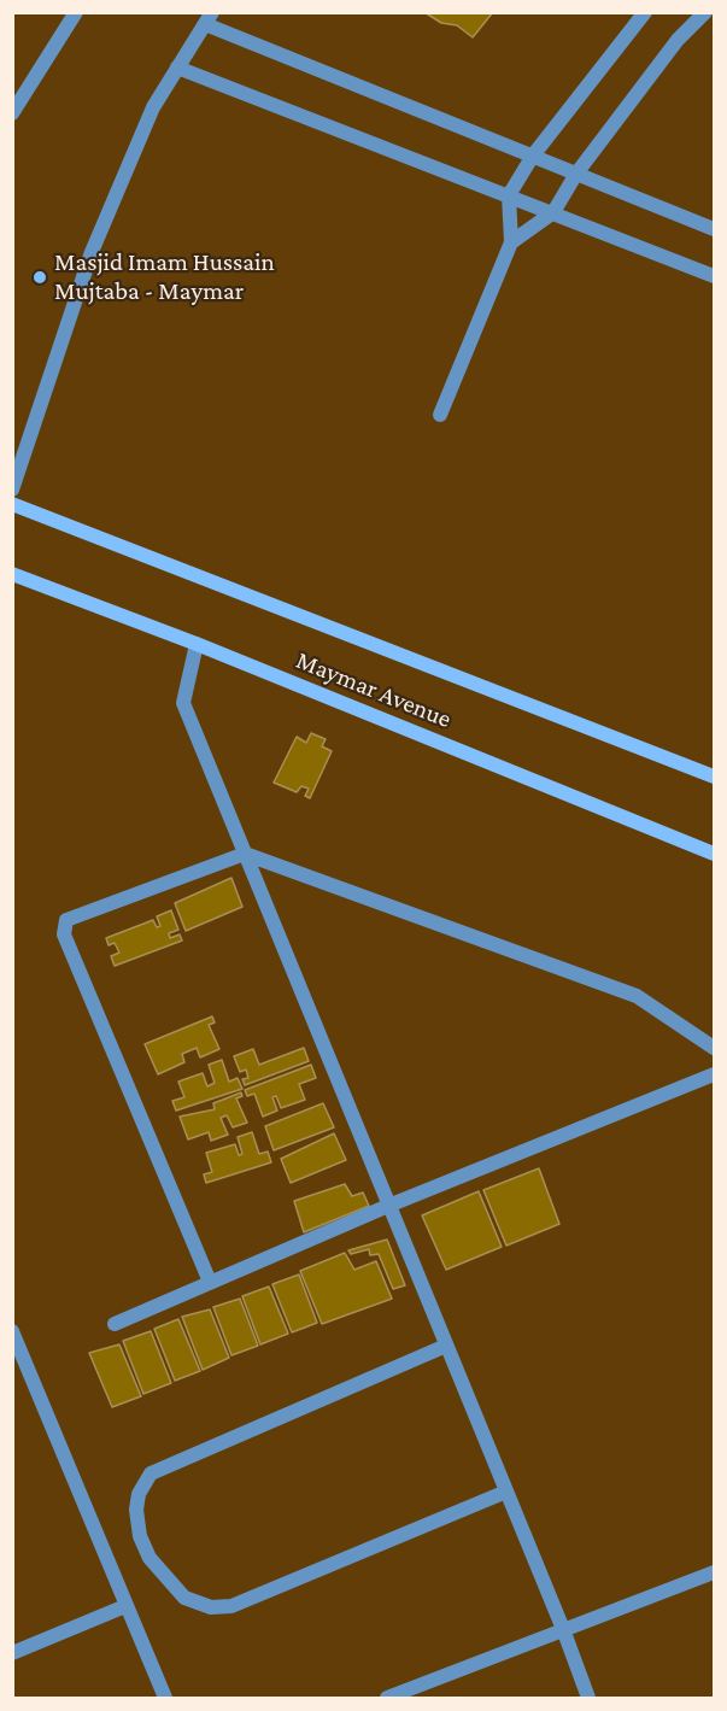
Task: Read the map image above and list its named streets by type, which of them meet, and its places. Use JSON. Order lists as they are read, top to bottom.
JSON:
{
  "streets": {
    "main road": ["Maymar Avenue"]
  },
  "places": ["Masjid Imam Hussain Mujtaba - Maymar"]
}
